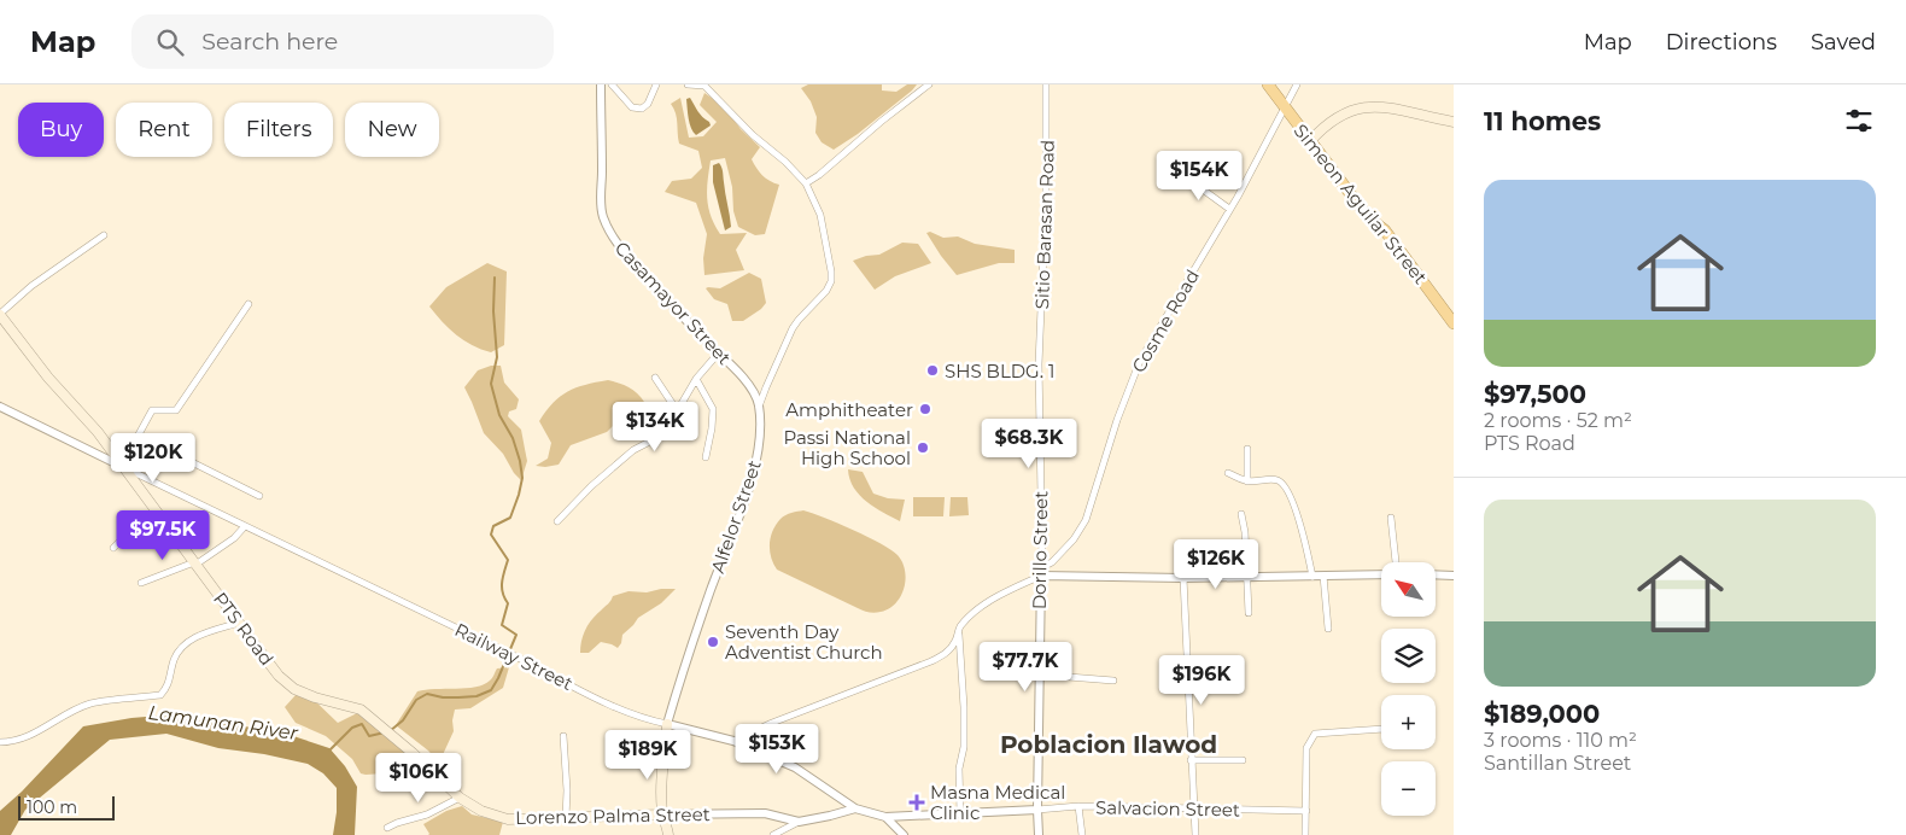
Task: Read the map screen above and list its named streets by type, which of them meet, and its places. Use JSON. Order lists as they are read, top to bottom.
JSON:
{
  "streets": {
    "highway": ["Simeon Aguilar Street"],
    "main road": ["PTS Road", "Lorenzo Palma Street"],
    "street": [
      "Sitio Barasan Road",
      "Casamayor Street",
      "Cosme Road",
      "Alfelor Street",
      "Dorillo Street",
      "Railway Street",
      "Salvacion Street"
    ]
  },
  "crossings": [
    ["Simeon Aguilar Street", "Cosme Road"],
    ["Sitio Barasan Road", "Dorillo Street"],
    ["Casamayor Street", "Alfelor Street"],
    ["Cosme Road", "Dorillo Street"],
    ["Cosme Road", "Railway Street"],
    ["Alfelor Street", "Railway Street"],
    ["Dorillo Street", "Salvacion Street"],
    ["PTS Road", "Railway Street"],
    ["PTS Road", "Lorenzo Palma Street"],
    ["Railway Street", "Salvacion Street"]
  ],
  "districts": ["Poblacion Ilawod"],
  "water": ["Lamunan River"],
  "places": {
    "other": [
      "SHS BLDG. 1",
      "Amphitheater",
      "Passi National High School",
      "Seventh Day Adventist Church"
    ],
    "health": ["Masna Medical Clinic"]
  },
  "scale_bar": "100 m",
  "north": "top left",
  "page": {
    "header": "Map",
    "search": "Search here",
    "nav": ["Map", "Directions", "Saved"],
    "heading": "11 homes",
    "chip": [
      "Buy",
      "Rent",
      "Filters",
      "New"
    ],
    "price": [
      "$154K",
      "$134K",
      "$68.3K",
      "$120K",
      "$97.5K",
      "$126K",
      "$77.7K",
      "$196K",
      "$153K",
      "$189K",
      "$106K"
    ],
    "list": [
      {
        "name": "$97,500",
        "note": "2 rooms · 52 m² · PTS Road"
      },
      {
        "name": "$189,000",
        "note": "3 rooms · 110 m² · Santillan Street"
      }
    ],
    "map_buttons": ["+", "−"],
    "scale": "100 m"
  }
}
